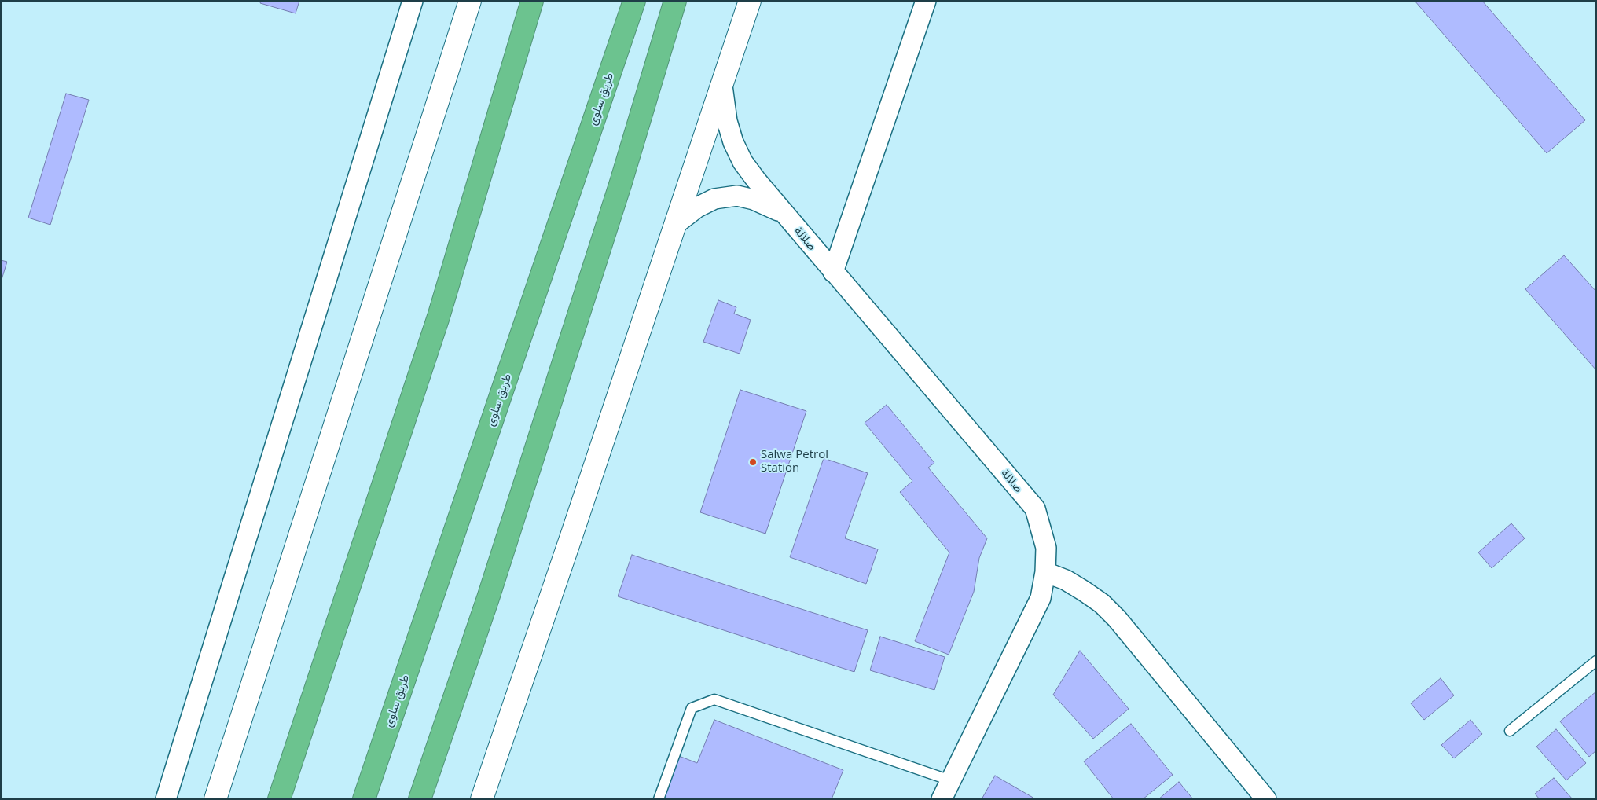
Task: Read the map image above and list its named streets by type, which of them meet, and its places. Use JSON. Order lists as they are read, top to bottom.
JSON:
{
  "streets": {
    "highway": ["طريق سلوى"],
    "street": ["صلالة"]
  },
  "places": ["Salwa Petrol Station"]
}
